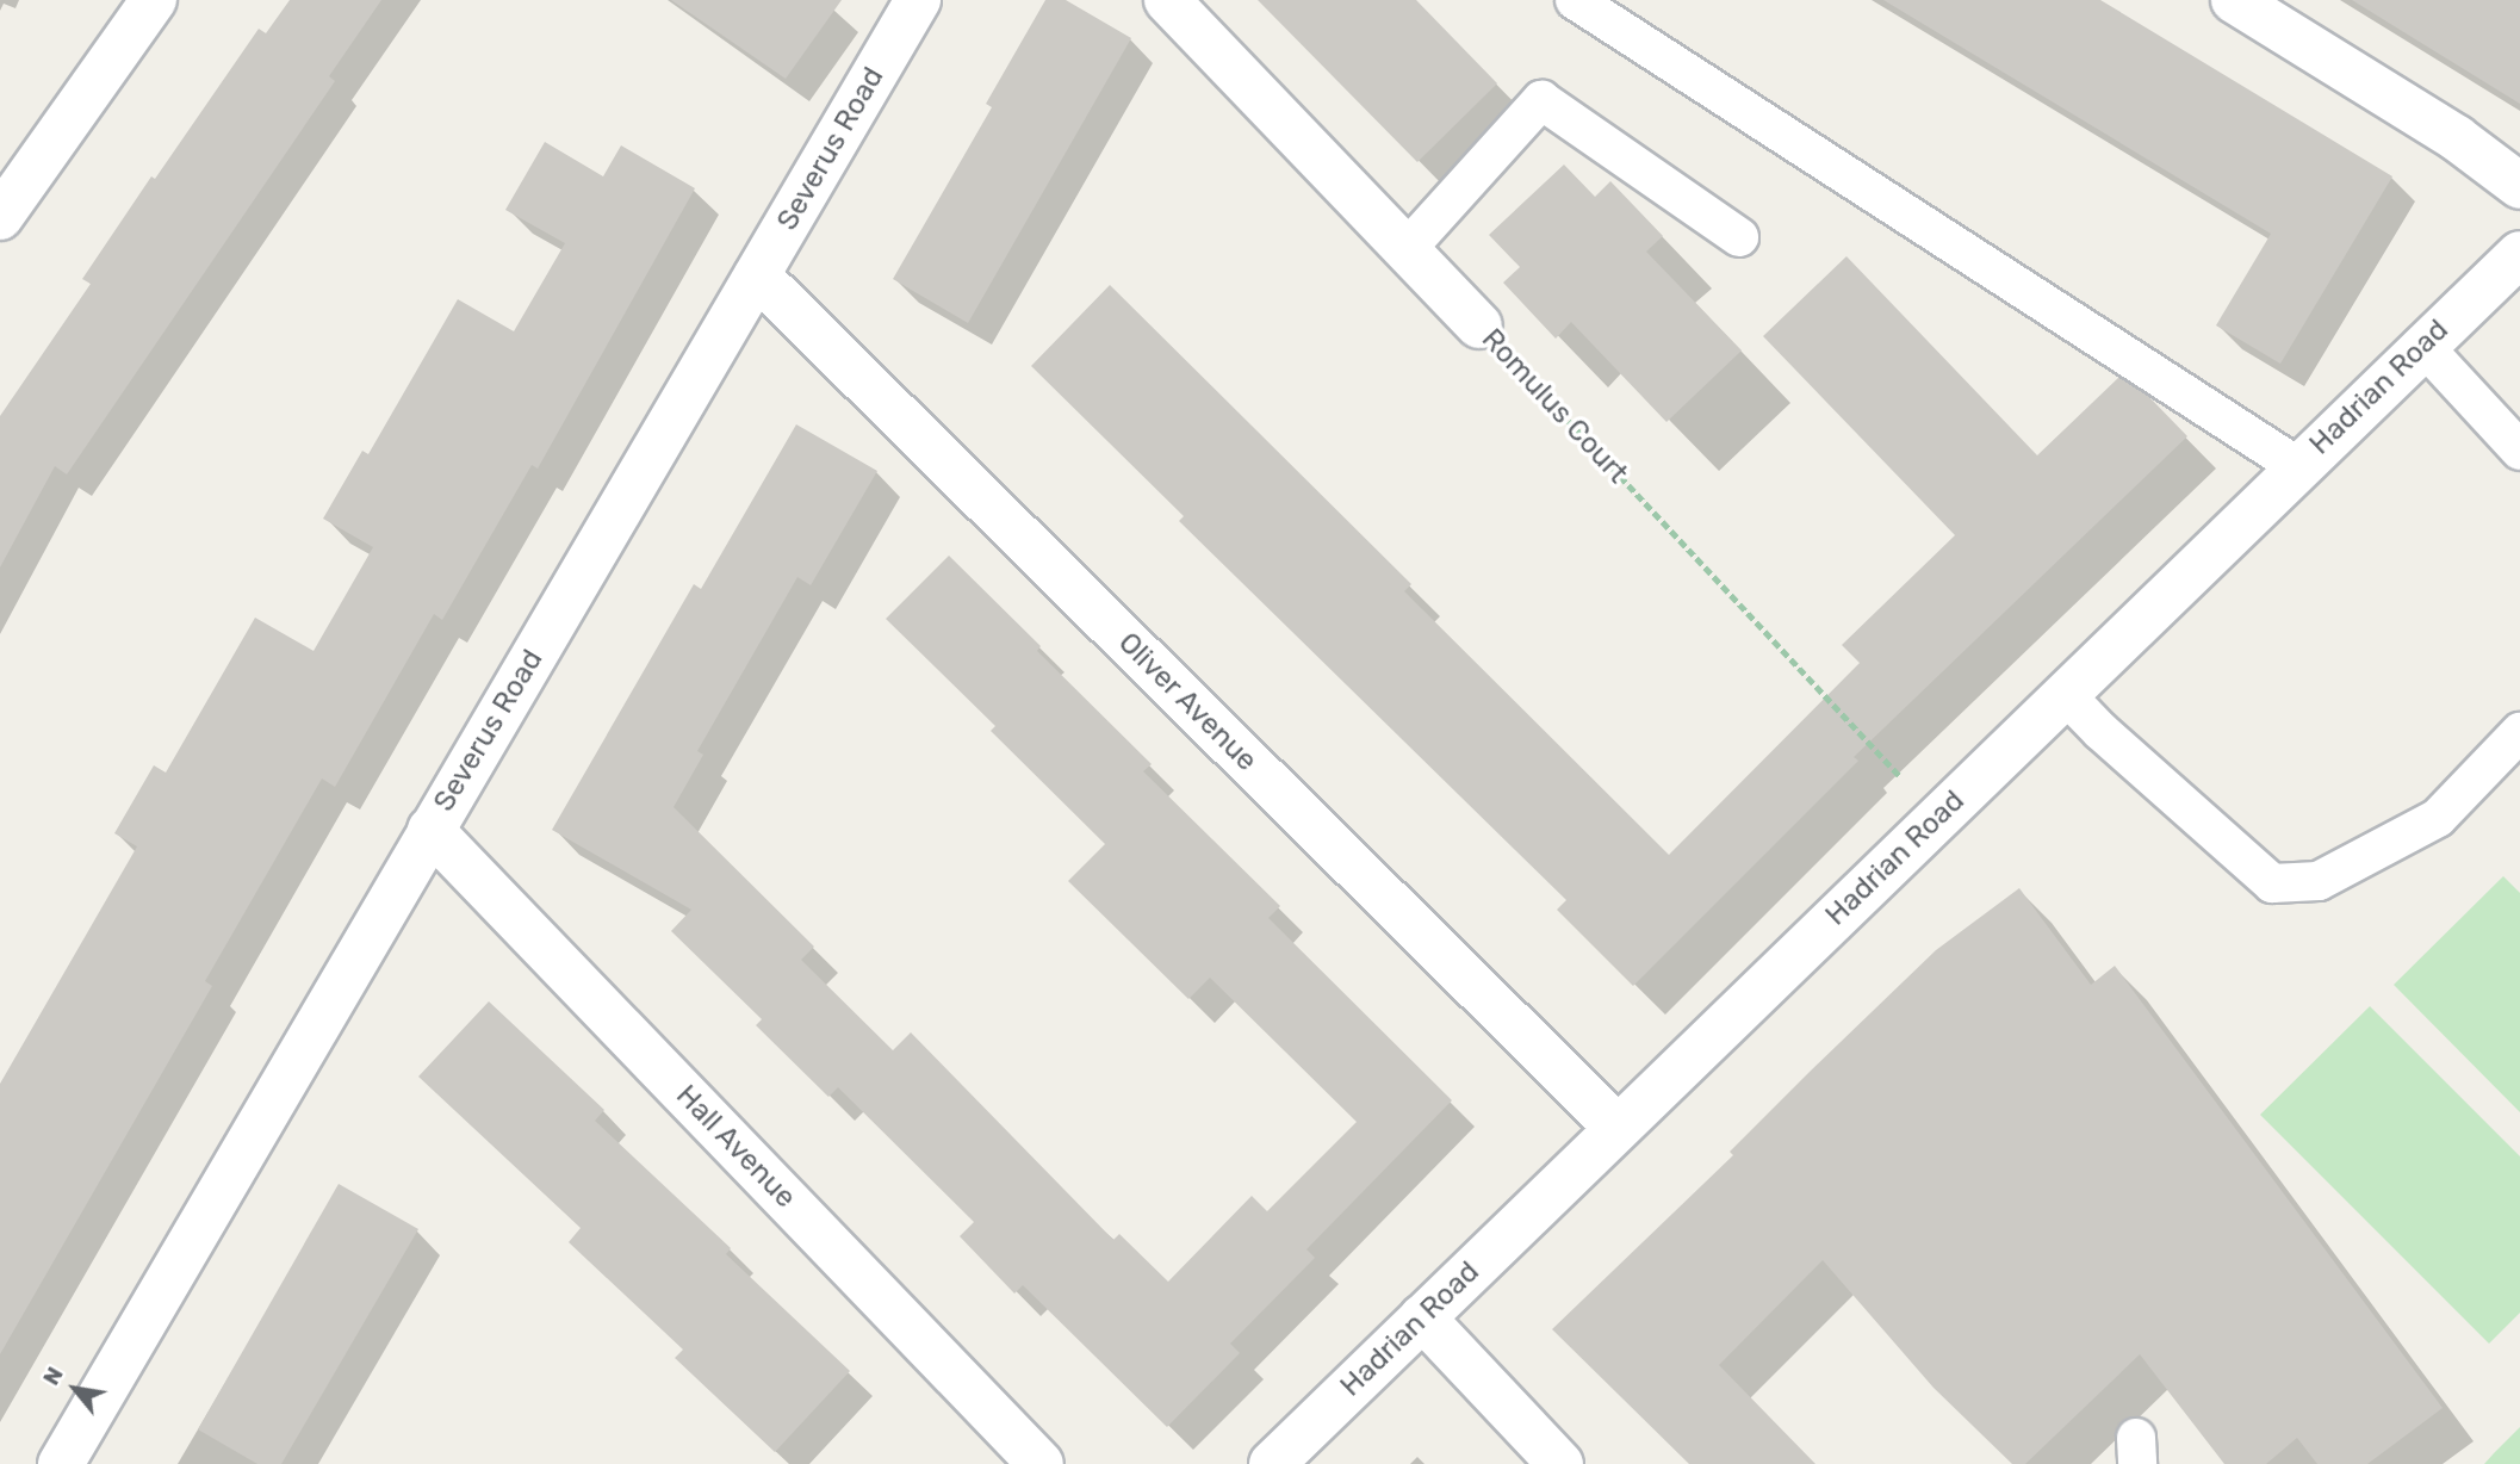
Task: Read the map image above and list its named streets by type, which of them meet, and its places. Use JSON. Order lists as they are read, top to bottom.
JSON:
{
  "streets": {
    "street": [
      "Severus Road",
      "Hadrian Road",
      "Romulus Court",
      "Oliver Avenue",
      "Hall Avenue"
    ]
  },
  "crossings": [
    ["Severus Road", "Oliver Avenue"],
    ["Severus Road", "Hall Avenue"],
    ["Hadrian Road", "Romulus Court"],
    ["Hadrian Road", "Oliver Avenue"]
  ],
  "north": "top left"
}
